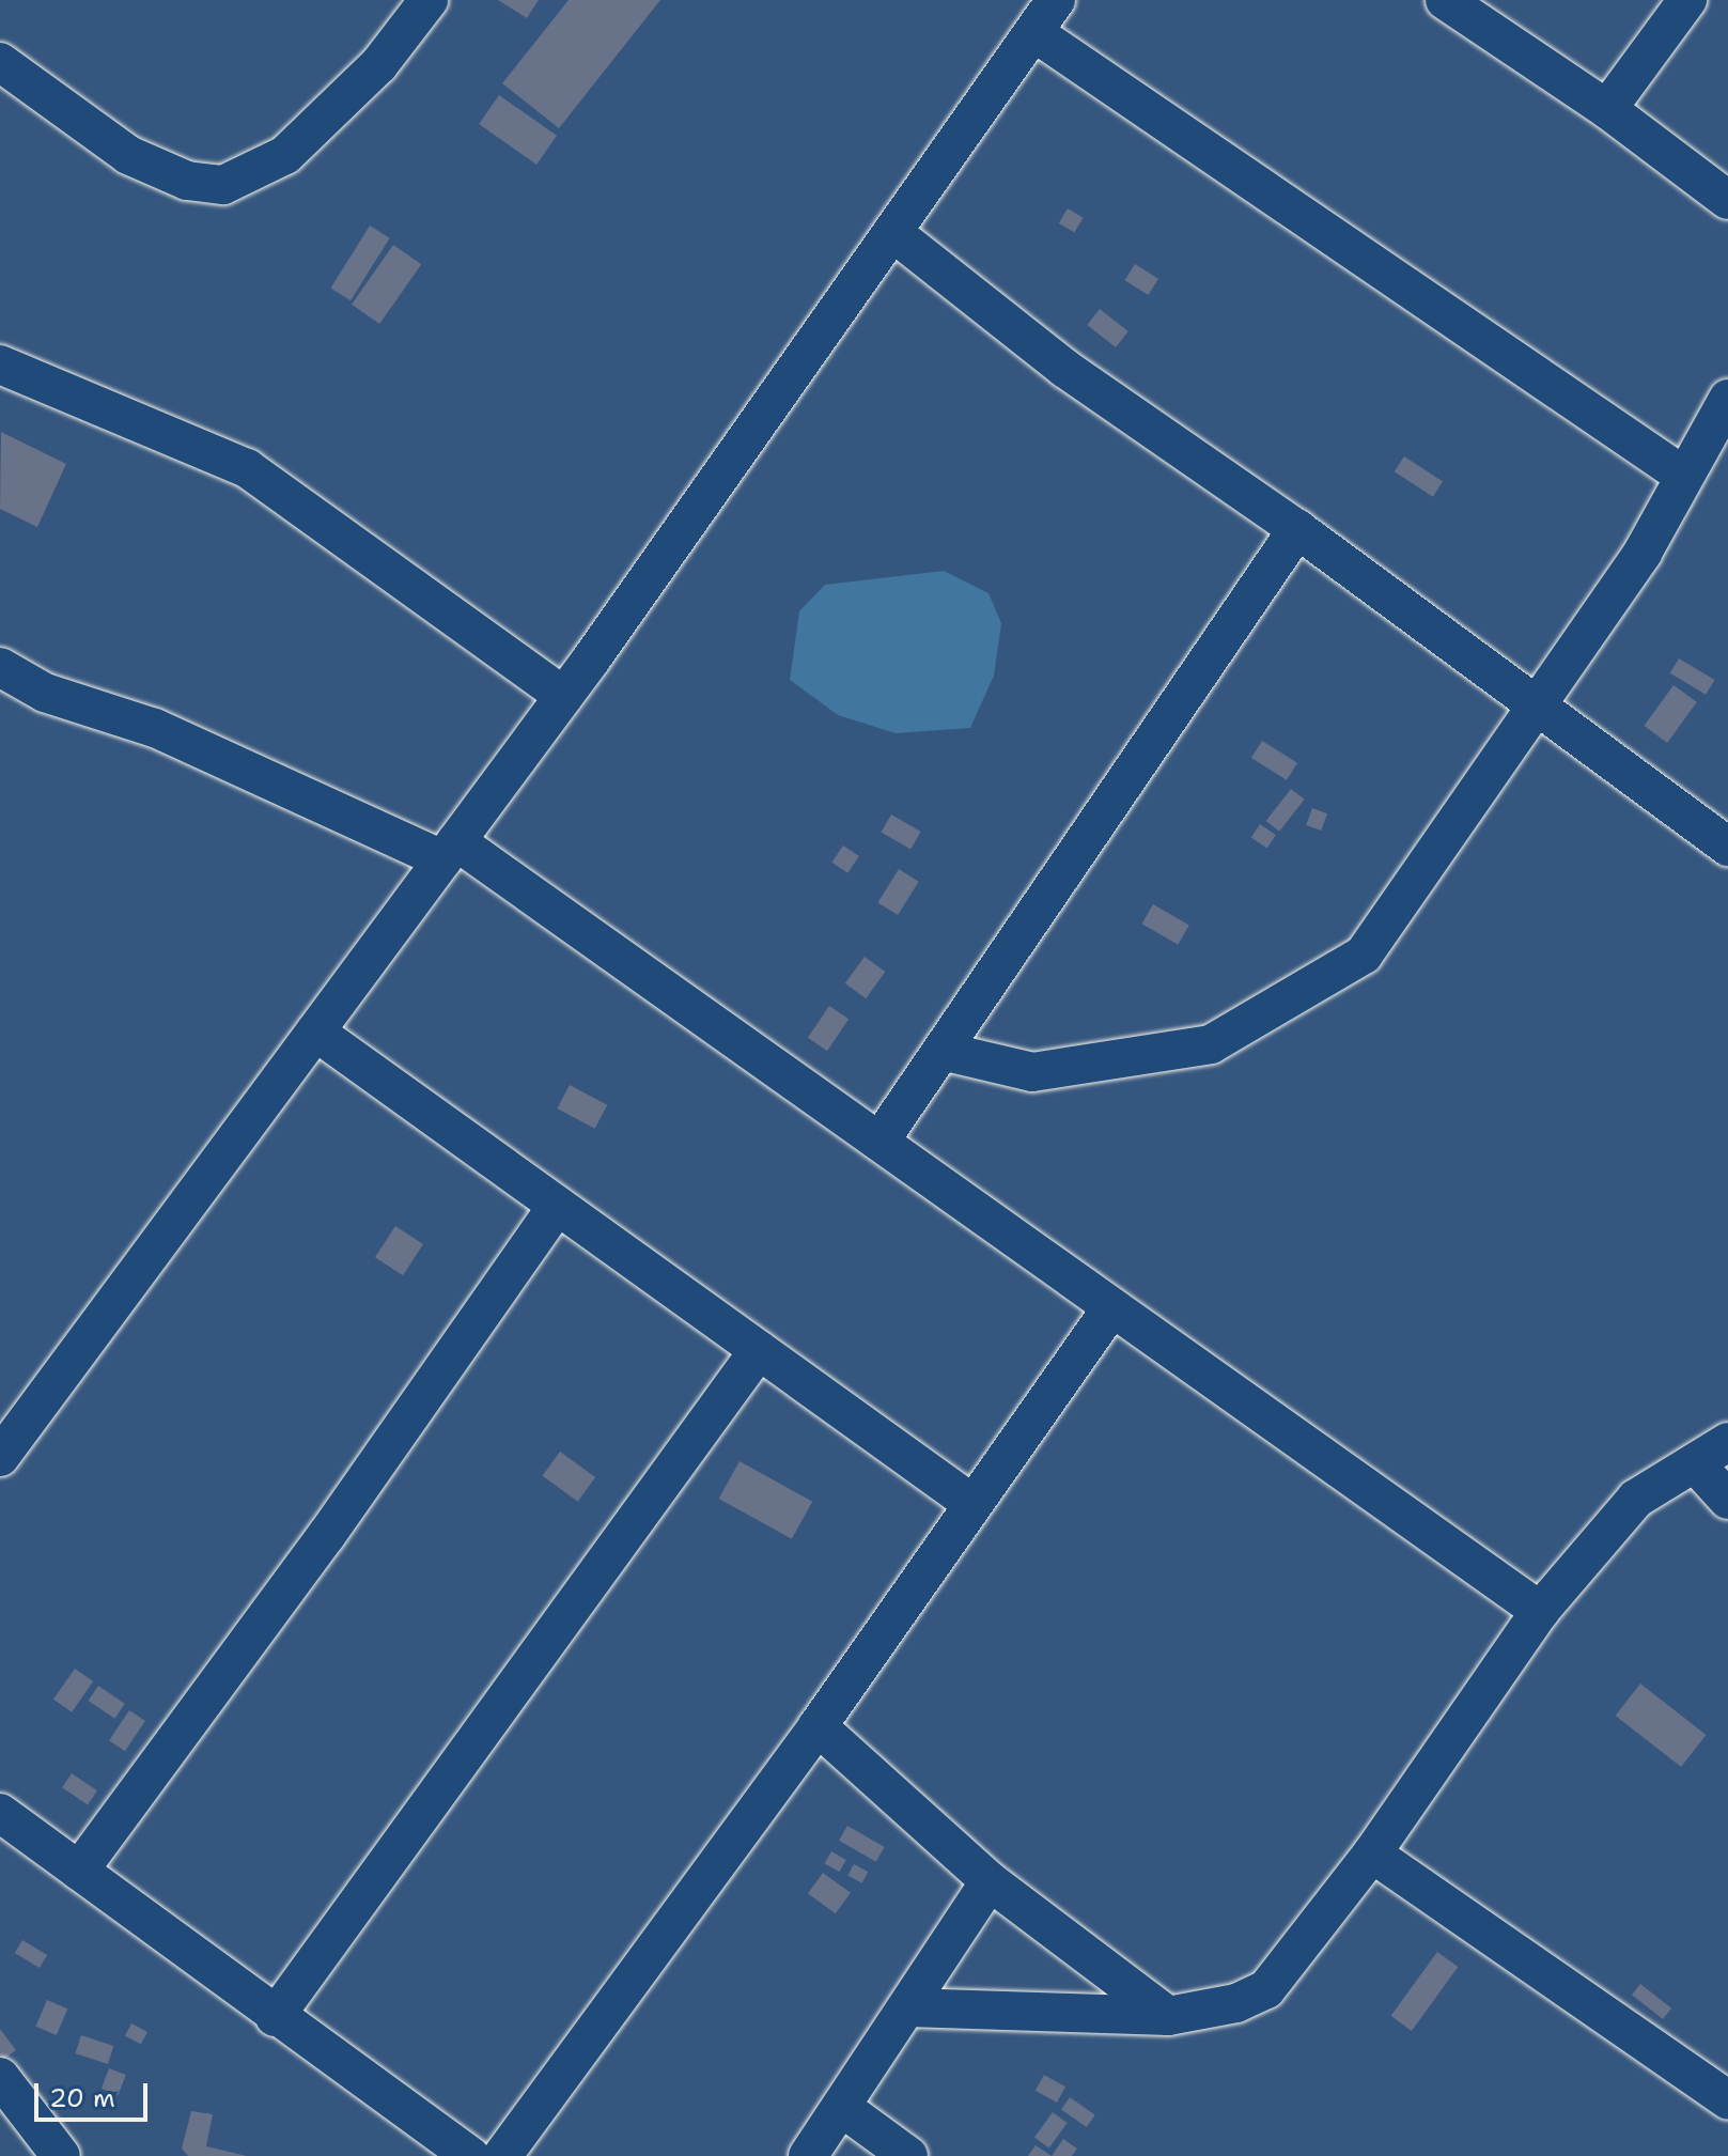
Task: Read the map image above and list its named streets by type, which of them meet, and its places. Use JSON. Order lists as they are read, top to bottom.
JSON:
{
  "scale_bar": "20 m"
}
